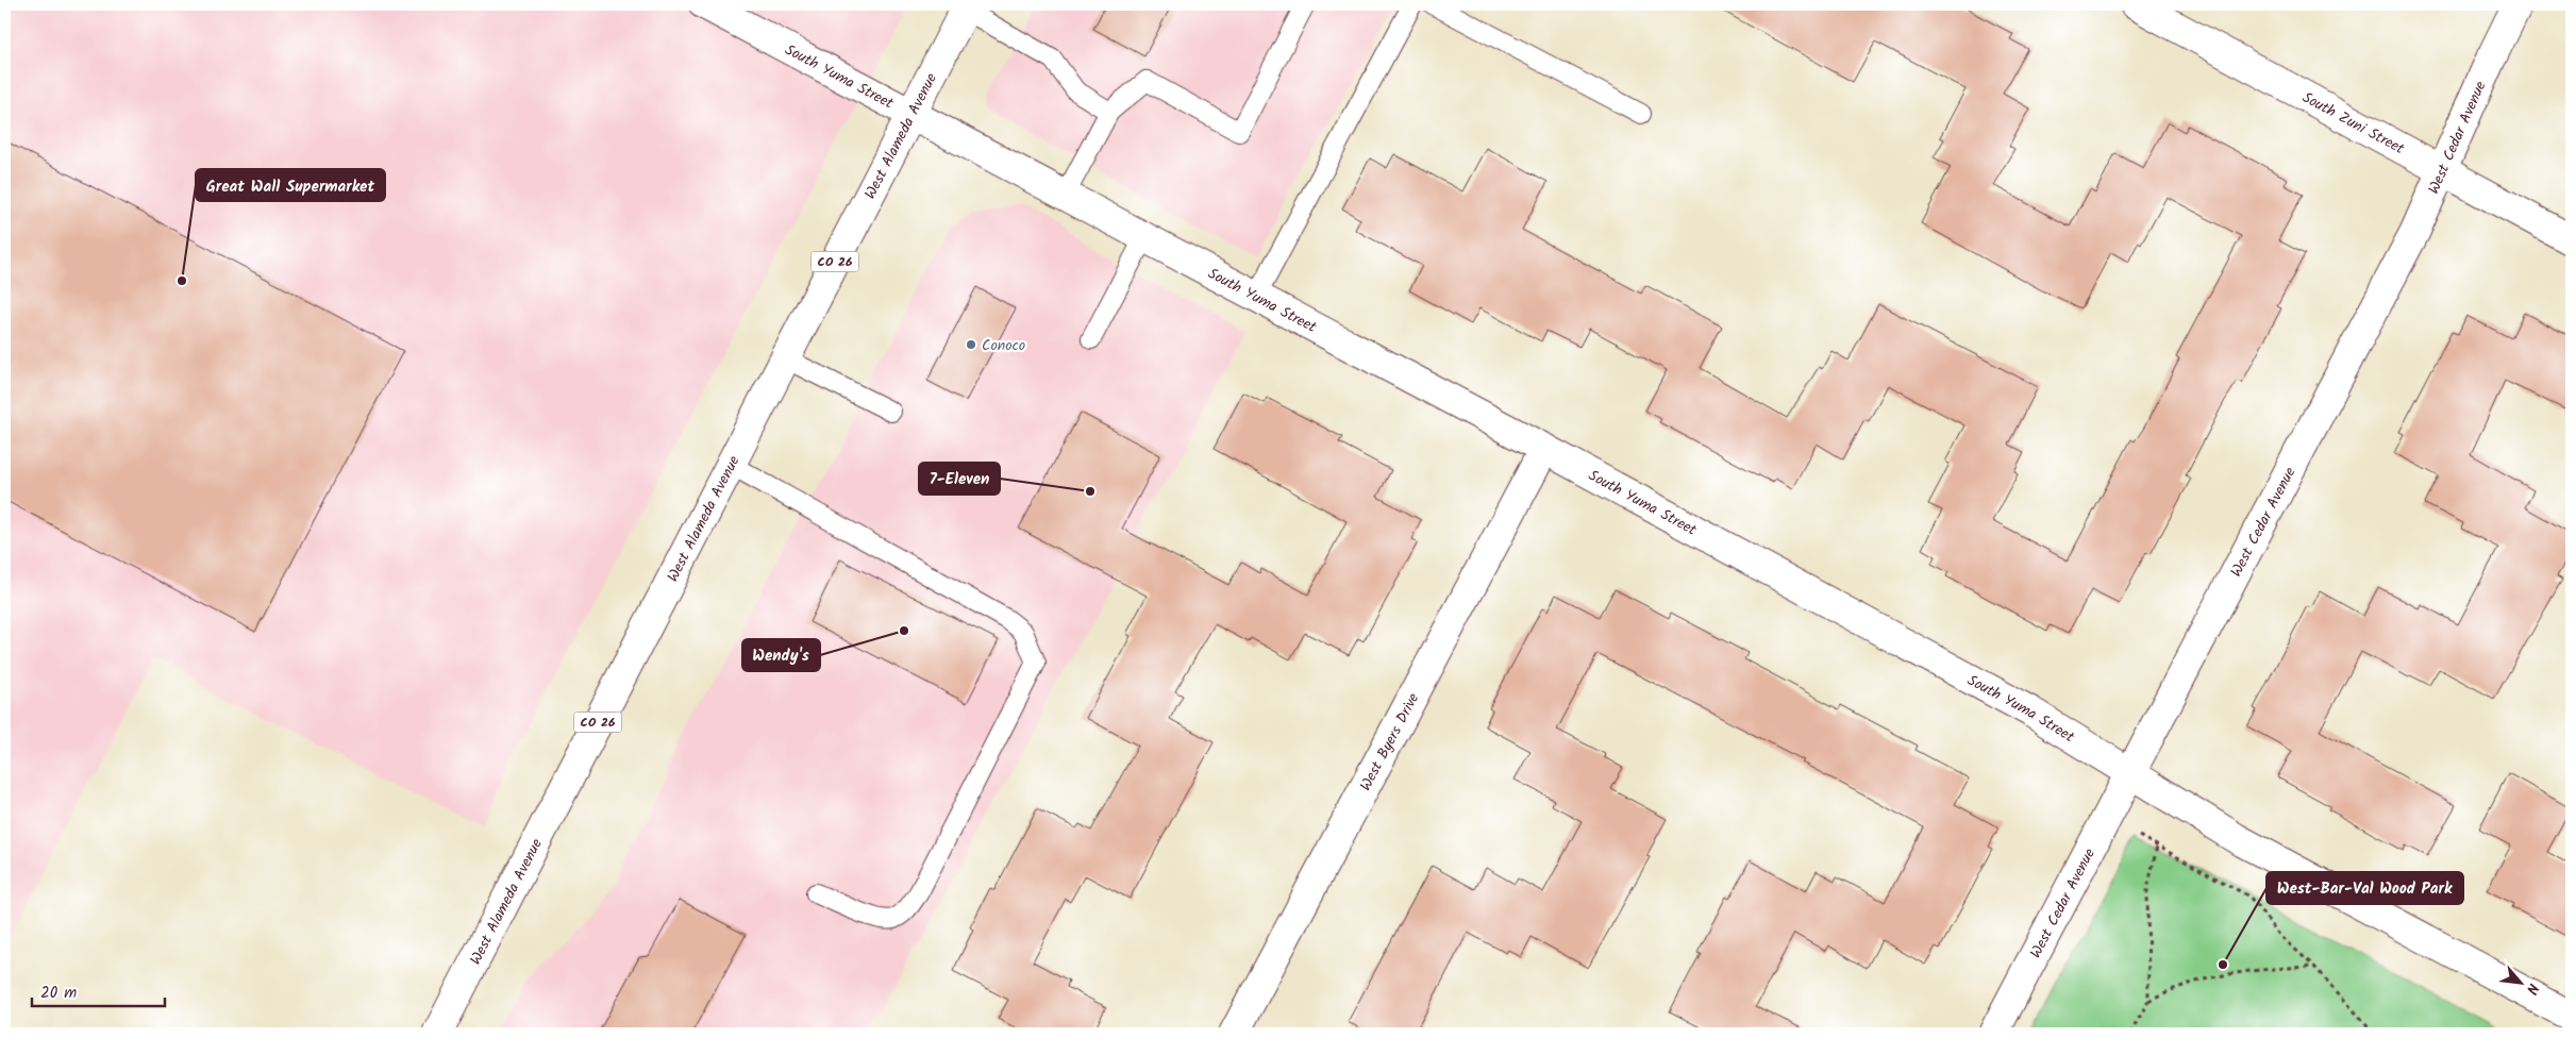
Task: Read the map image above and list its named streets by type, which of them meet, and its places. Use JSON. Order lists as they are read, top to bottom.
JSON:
{
  "streets": {
    "street": [
      "South Yuma Street",
      "South Zuni Street",
      "West Alameda Avenue",
      "West Cedar Avenue",
      "CO 26",
      "West Byers Drive"
    ]
  },
  "crossings": [
    ["South Yuma Street", "West Alameda Avenue"],
    ["South Yuma Street", "West Cedar Avenue"],
    ["South Yuma Street", "West Byers Drive"],
    ["South Zuni Street", "West Cedar Avenue"]
  ],
  "places": [
    "Great Wall Supermarket",
    "Conoco",
    "7-Eleven",
    "Wendy's",
    "West-Bar-Val Wood Park"
  ],
  "scale_bar": "20 m",
  "north": "bottom right"
}
